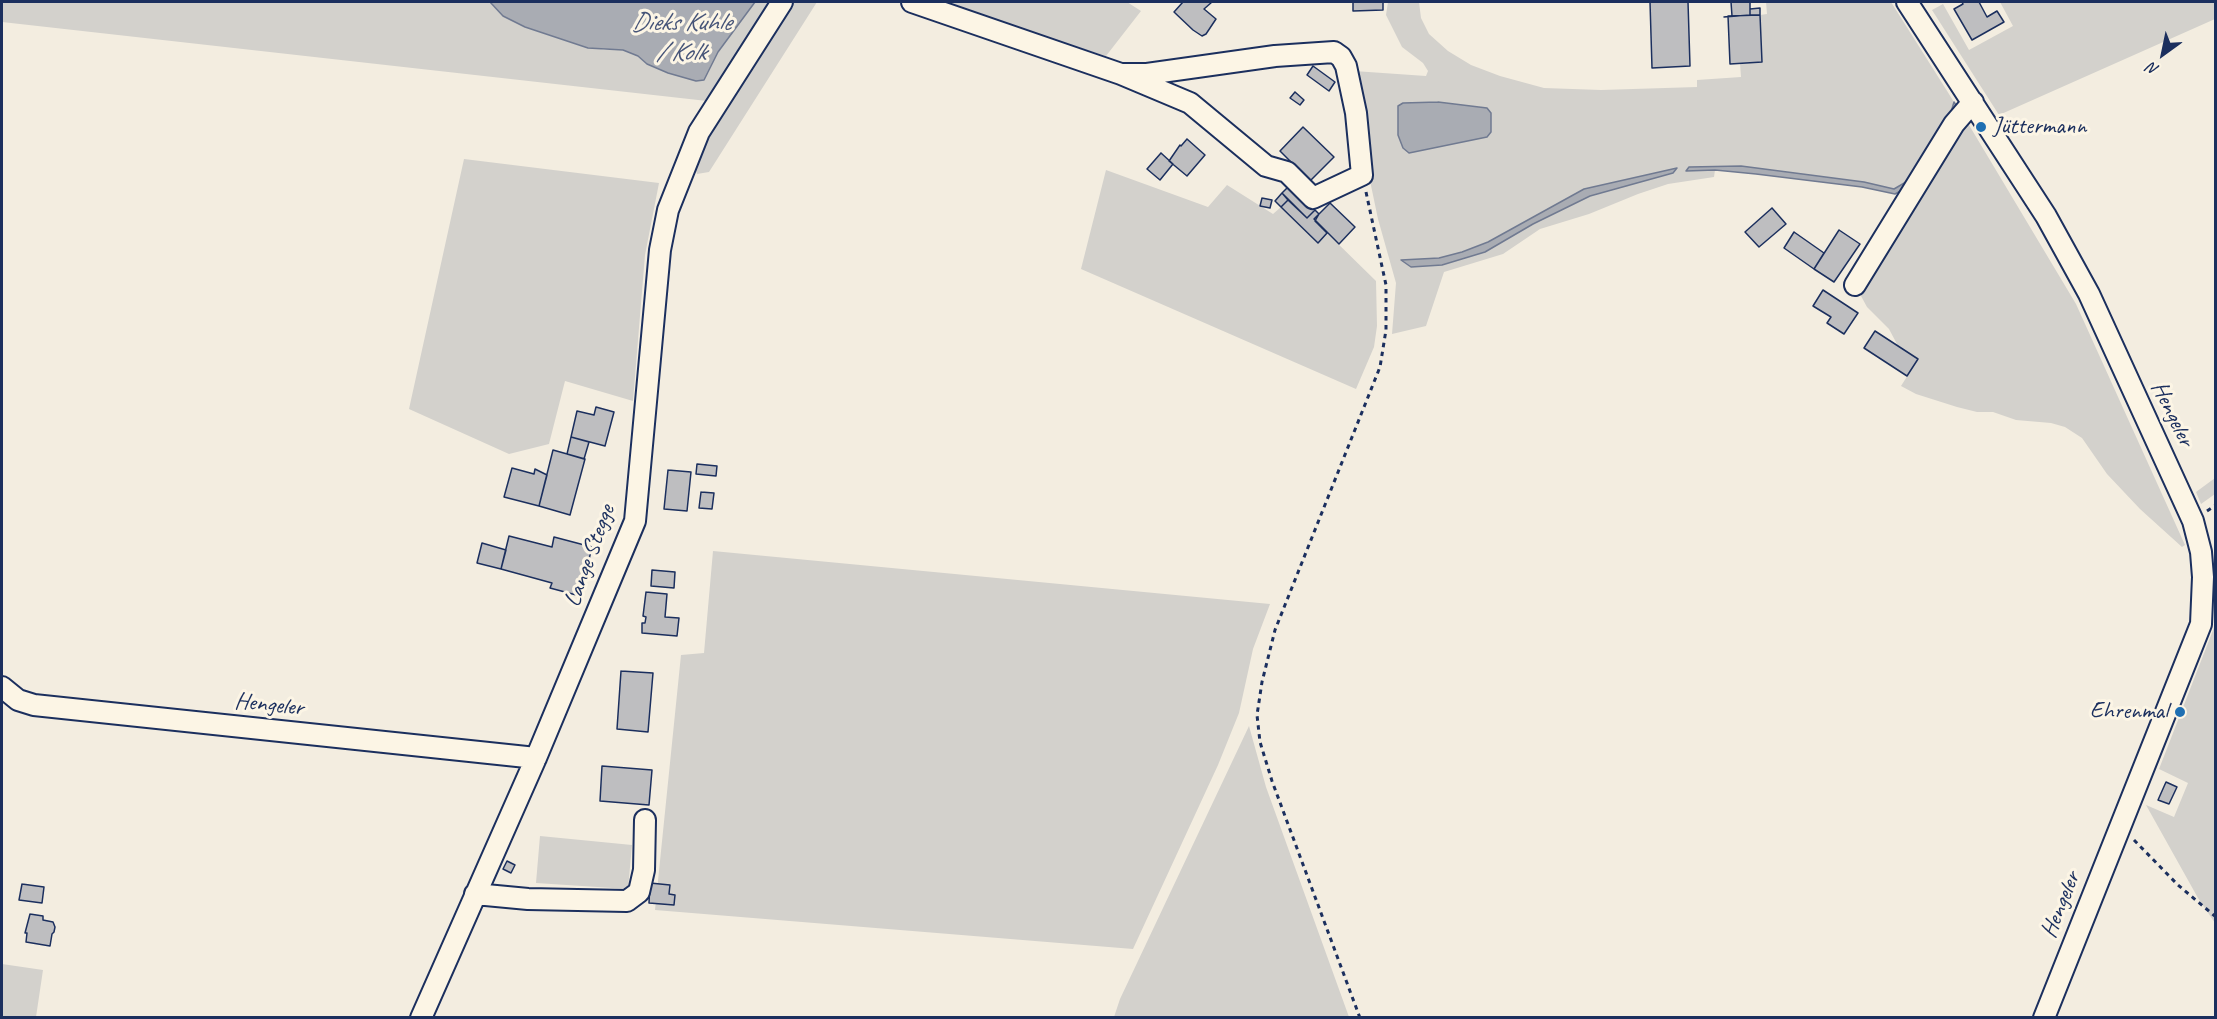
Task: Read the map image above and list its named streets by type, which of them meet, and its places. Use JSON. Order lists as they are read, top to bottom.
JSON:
{
  "streets": {
    "street": ["Hengeler", "Lange Stegge"]
  },
  "crossings": [
    ["Hengeler", "Lange Stegge"]
  ],
  "water": ["Dieks Kuhle / Kolk"],
  "places": ["Jüttermann", "Ehrenmal"],
  "north": "bottom left"
}
